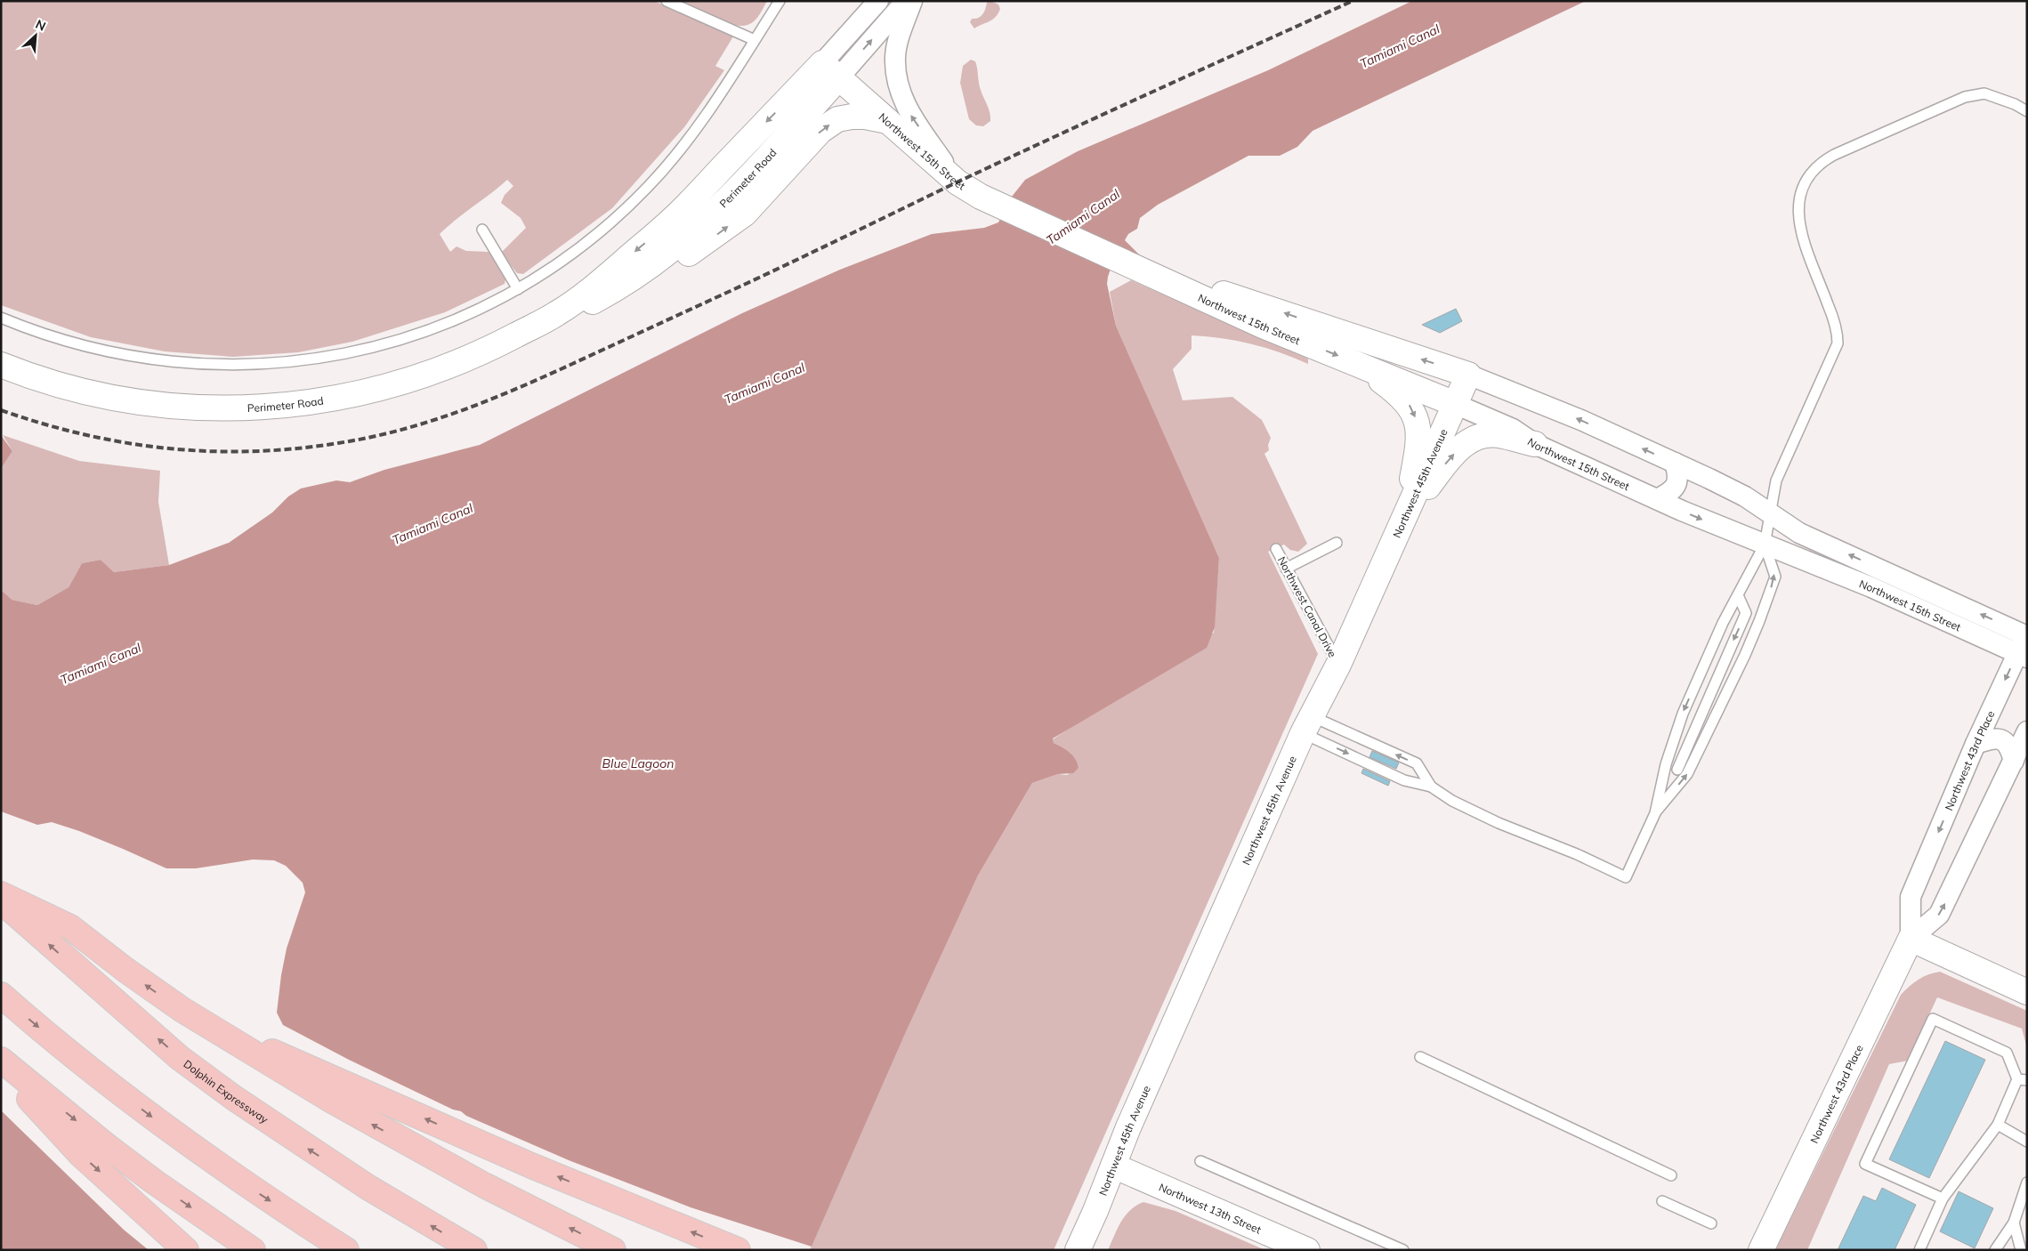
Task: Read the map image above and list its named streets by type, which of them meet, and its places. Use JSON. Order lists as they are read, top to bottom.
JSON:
{
  "streets": {
    "highway": ["Dolphin Expressway"],
    "street": [
      "Northwest 15th Street",
      "Perimeter Road",
      "Northwest 45th Avenue",
      "Northwest 43rd Place",
      "Northwest 13th Street"
    ],
    "lane": ["Northwest Canal Drive"]
  },
  "crossings": [
    ["Northwest 15th Street", "Perimeter Road"],
    ["Northwest 15th Street", "Northwest 45th Avenue"],
    ["Northwest 15th Street", "Northwest 43rd Place"],
    ["Northwest 45th Avenue", "Northwest Canal Drive"],
    ["Northwest 45th Avenue", "Northwest 13th Street"]
  ],
  "water": ["Tamiami Canal", "Blue Lagoon"],
  "north": "top right"
}
